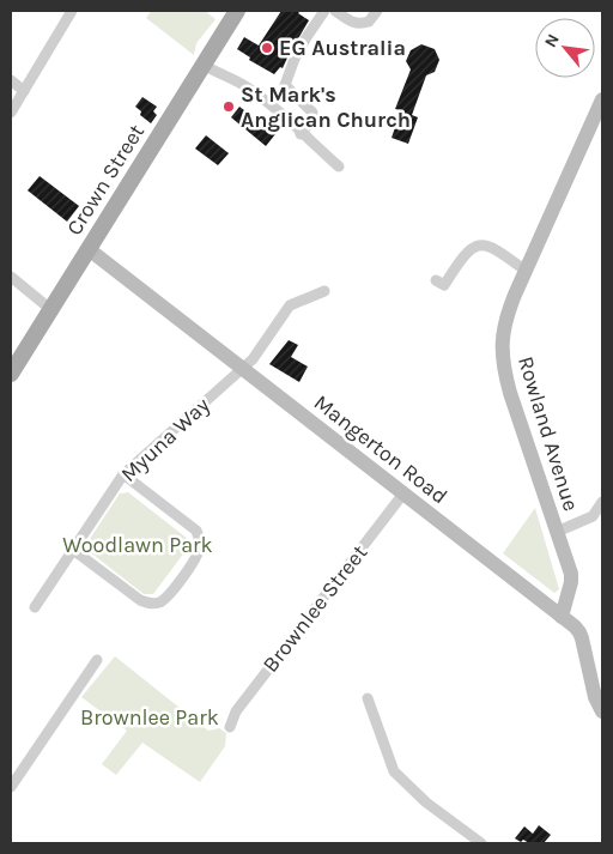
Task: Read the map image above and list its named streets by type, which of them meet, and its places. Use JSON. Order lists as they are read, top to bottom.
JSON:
{
  "streets": {
    "main road": ["Crown Street"],
    "street": [
      "Rowland Avenue",
      "Myuna Way",
      "Mangerton Road",
      "Brownlee Street"
    ]
  },
  "crossings": [
    ["Crown Street", "Mangerton Road"],
    ["Rowland Avenue", "Mangerton Road"],
    ["Myuna Way", "Mangerton Road"],
    ["Mangerton Road", "Brownlee Street"]
  ],
  "parks": ["Woodlawn Park", "Brownlee Park"],
  "places": ["EG Australia", "St Mark's Anglican Church"],
  "north": "top left"
}
